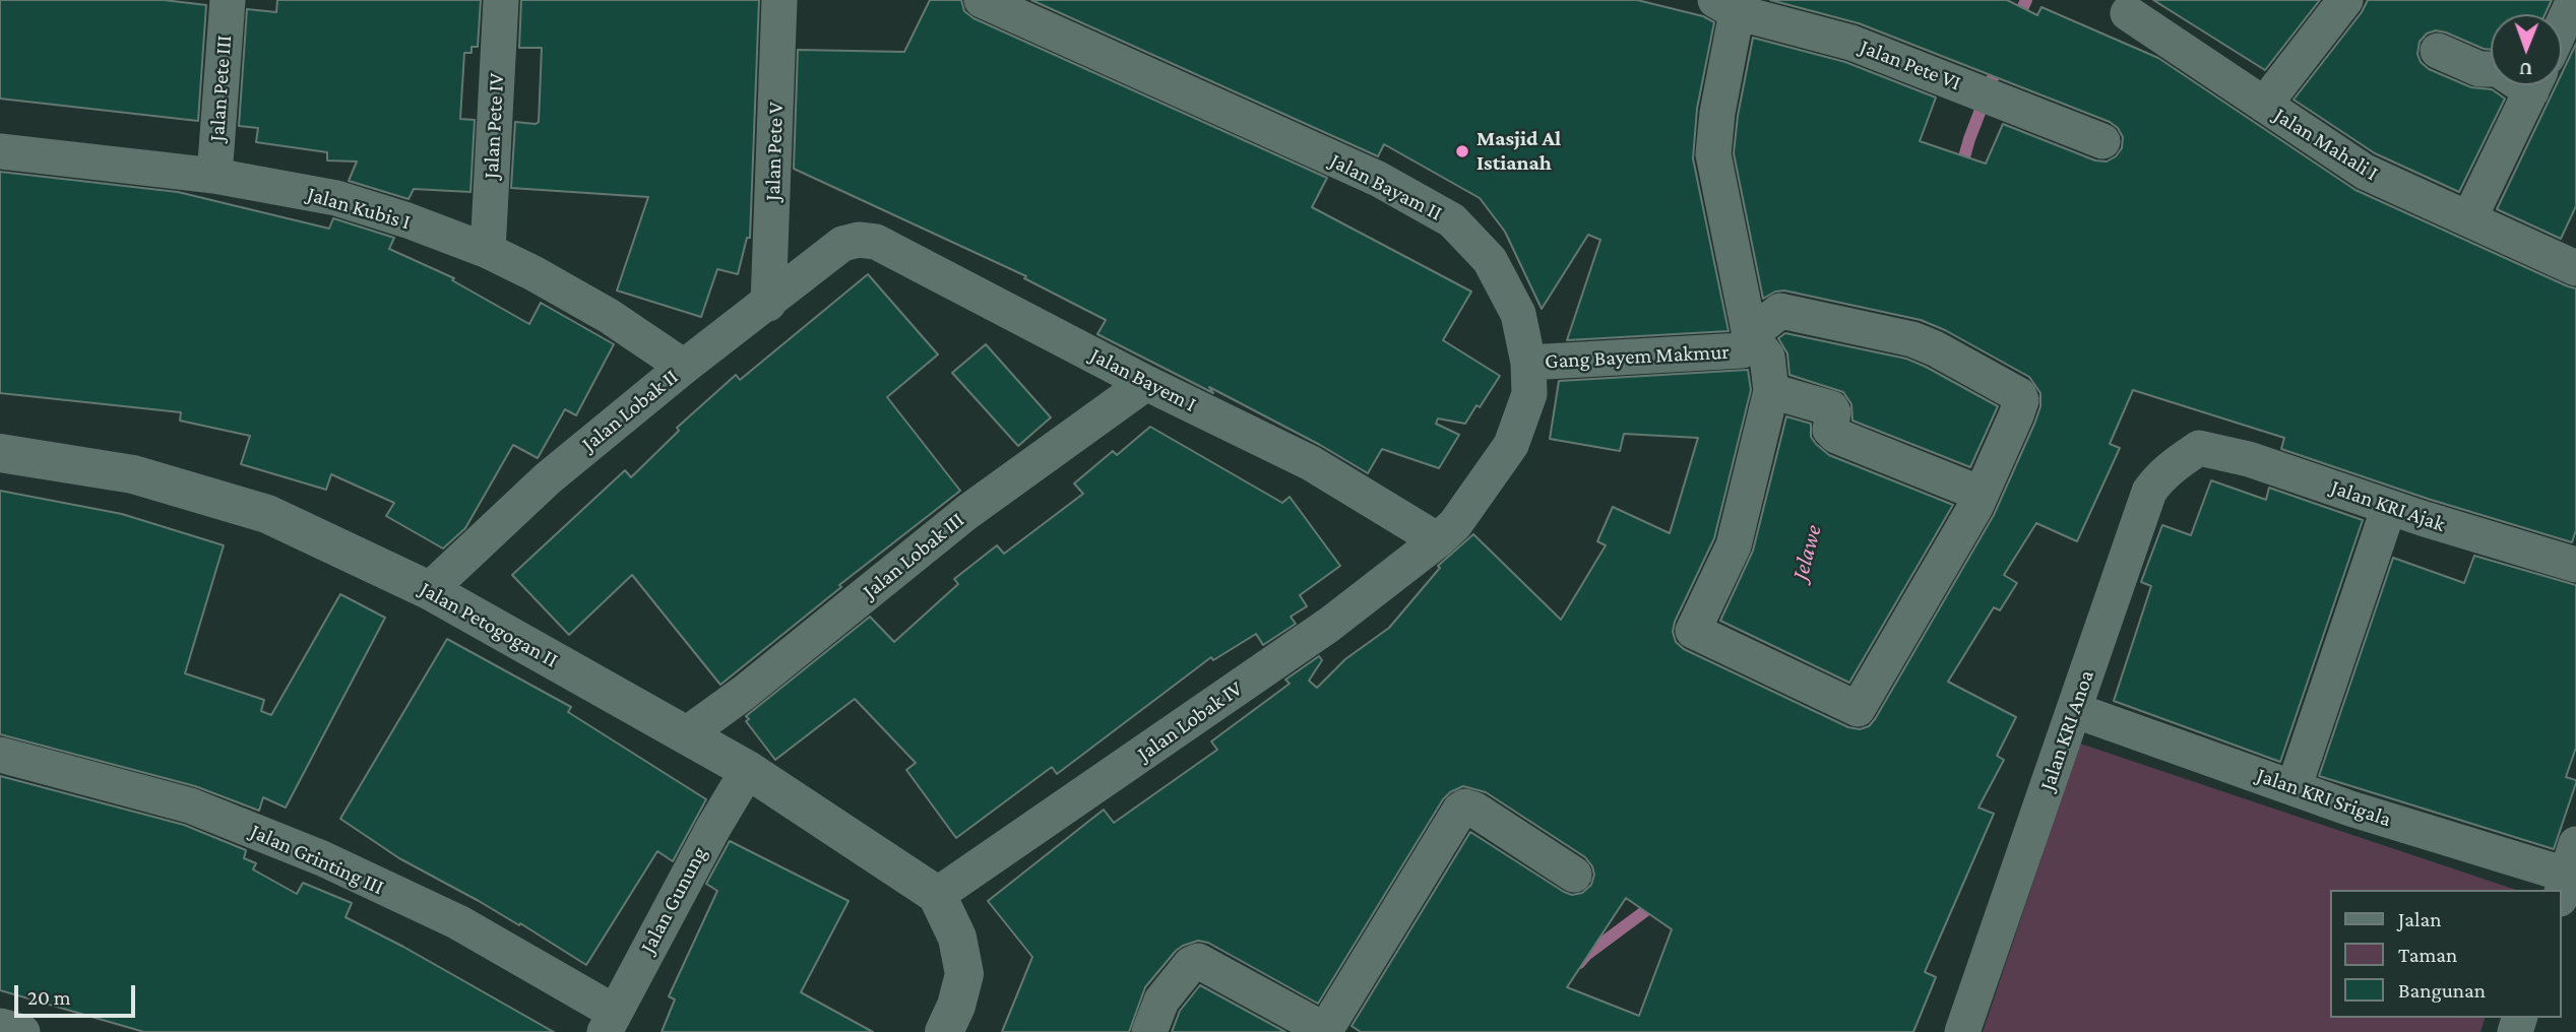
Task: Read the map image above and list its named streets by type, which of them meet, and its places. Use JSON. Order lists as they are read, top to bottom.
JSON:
{
  "streets": {
    "street": [
      "Jalan Pete VI",
      "Jalan Pete III",
      "Jalan Pete IV",
      "Jalan Mahali I",
      "Jalan Pete V",
      "Jalan Bayam II",
      "Jalan Kubis I",
      "Gang Bayem Makmur",
      "Jalan Bayem I",
      "Jalan Lobak II",
      "Jalan KRI Ajak",
      "Jalan Lobak III",
      "Jalan Petogogan II",
      "Jalan Lobak IV",
      "Jalan KRI Anoa",
      "Jalan KRI Srigala",
      "Jalan Grinting III",
      "Jalan Gunung"
    ]
  },
  "crossings": [
    ["Jalan Pete VI", "Gang Bayem Makmur"],
    ["Jalan Pete III", "Jalan Kubis I"],
    ["Jalan Pete IV", "Jalan Kubis I"],
    ["Jalan Pete V", "Jalan Lobak II"],
    ["Jalan Bayam II", "Gang Bayem Makmur"],
    ["Jalan Bayam II", "Jalan Bayem I"],
    ["Jalan Bayam II", "Jalan Lobak IV"],
    ["Jalan Kubis I", "Jalan Lobak II"],
    ["Jalan Bayem I", "Jalan Lobak II"],
    ["Jalan Bayem I", "Jalan Lobak III"],
    ["Jalan Bayem I", "Jalan Lobak IV"],
    ["Jalan Lobak II", "Jalan Petogogan II"],
    ["Jalan KRI Ajak", "Jalan KRI Anoa"],
    ["Jalan Lobak III", "Jalan Petogogan II"],
    ["Jalan Petogogan II", "Jalan Lobak IV"],
    ["Jalan Petogogan II", "Jalan Gunung"],
    ["Jalan KRI Anoa", "Jalan KRI Srigala"],
    ["Jalan Grinting III", "Jalan Gunung"]
  ],
  "water": ["Jelawe"],
  "places": ["Masjid Al Istianah"],
  "legend": ["Jalan", "Taman", "Bangunan"],
  "scale_bar": "20 m",
  "north": "bottom"
}
